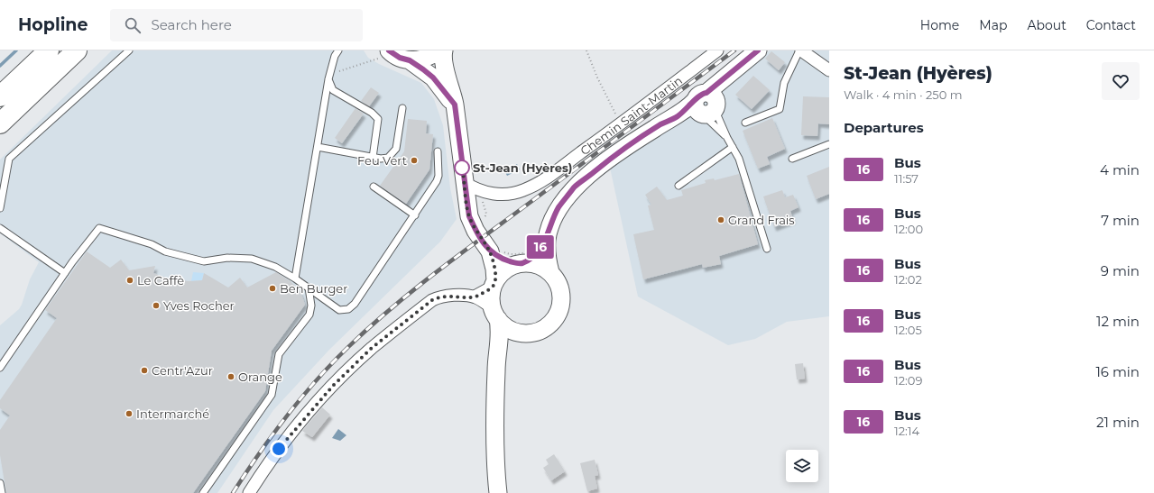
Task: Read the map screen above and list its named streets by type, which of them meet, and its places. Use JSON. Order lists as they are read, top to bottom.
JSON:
{
  "streets": {
    "street": ["Chemin Saint-Martin"]
  },
  "places": [
    "Feu Vert",
    "St-Jean (Hyères)",
    "Grand Frais",
    "Le Caffè",
    "Ben Burger",
    "Yves Rocher",
    "Centr'Azur",
    "Orange",
    "Intermarché"
  ],
  "lines": ["bus line 16"],
  "page": {
    "header": "Hopline",
    "search": "Search here",
    "nav": [
      "Home",
      "Map",
      "About",
      "Contact"
    ],
    "on_map": "16",
    "heading": [
      ["St-Jean (Hyères)", "Walk · 4 min · 250 m"],
      "Departures"
    ],
    "list": [
      {
        "mark": "16",
        "name": "Bus",
        "note": "11:57",
        "value": "4 min"
      },
      {
        "mark": "16",
        "name": "Bus",
        "note": "12:00",
        "value": "7 min"
      },
      {
        "mark": "16",
        "name": "Bus",
        "note": "12:02",
        "value": "9 min"
      },
      {
        "mark": "16",
        "name": "Bus",
        "note": "12:05",
        "value": "12 min"
      },
      {
        "mark": "16",
        "name": "Bus",
        "note": "12:09",
        "value": "16 min"
      },
      {
        "mark": "16",
        "name": "Bus",
        "note": "12:14",
        "value": "21 min"
      }
    ]
  }
}
